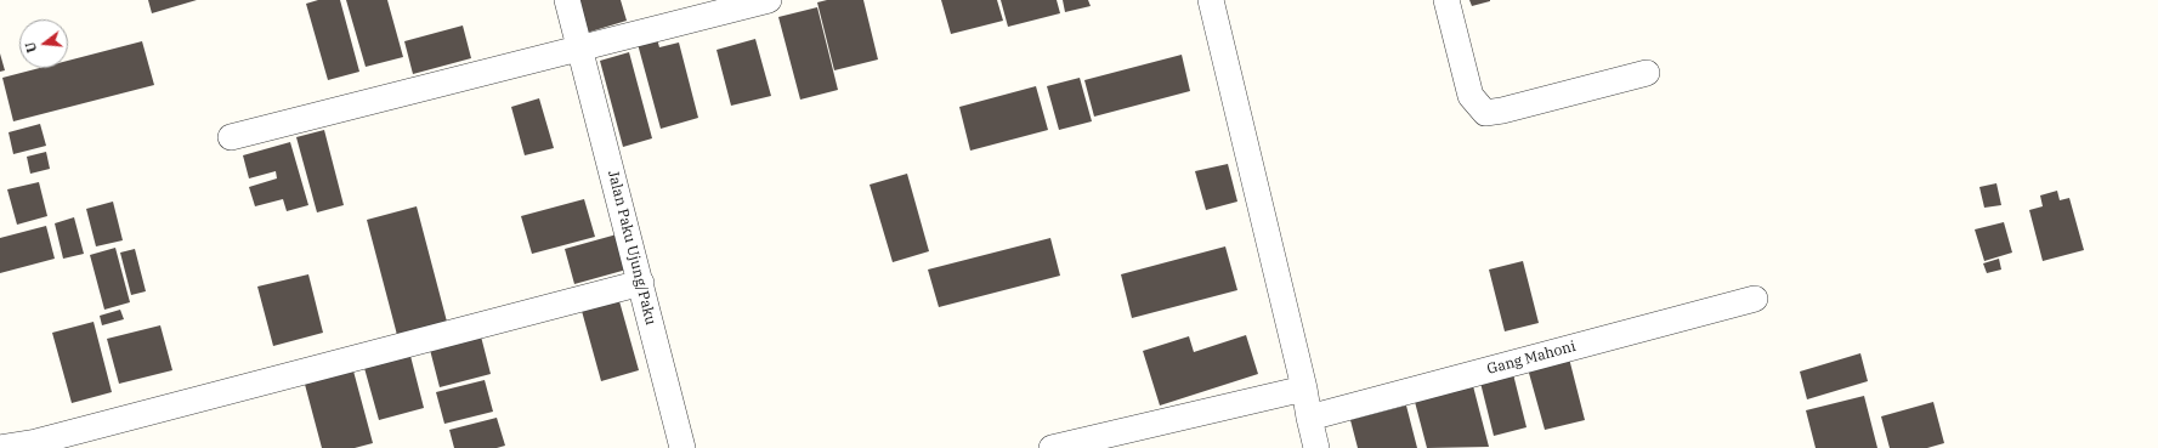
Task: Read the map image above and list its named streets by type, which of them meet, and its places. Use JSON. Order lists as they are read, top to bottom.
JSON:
{
  "streets": {
    "street": ["Jalan Paku Ujung/Paku", "Gang Mahoni"]
  },
  "north": "left"
}
